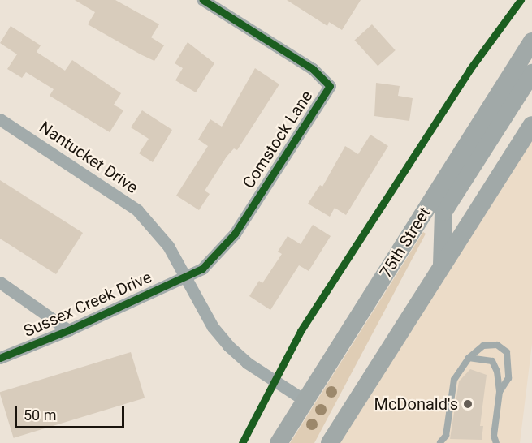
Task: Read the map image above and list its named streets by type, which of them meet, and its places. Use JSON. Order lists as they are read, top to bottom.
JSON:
{
  "streets": {
    "main road": ["75th Street"],
    "street": ["Comstock Lane", "Nantucket Drive", "Sussex Creek Drive"]
  },
  "crossings": [
    ["Comstock Lane", "Nantucket Drive"],
    ["Comstock Lane", "Sussex Creek Drive"],
    ["Nantucket Drive", "75th Street"],
    ["Nantucket Drive", "Sussex Creek Drive"]
  ],
  "places": ["McDonald's"],
  "scale_bar": "50 m"
}
